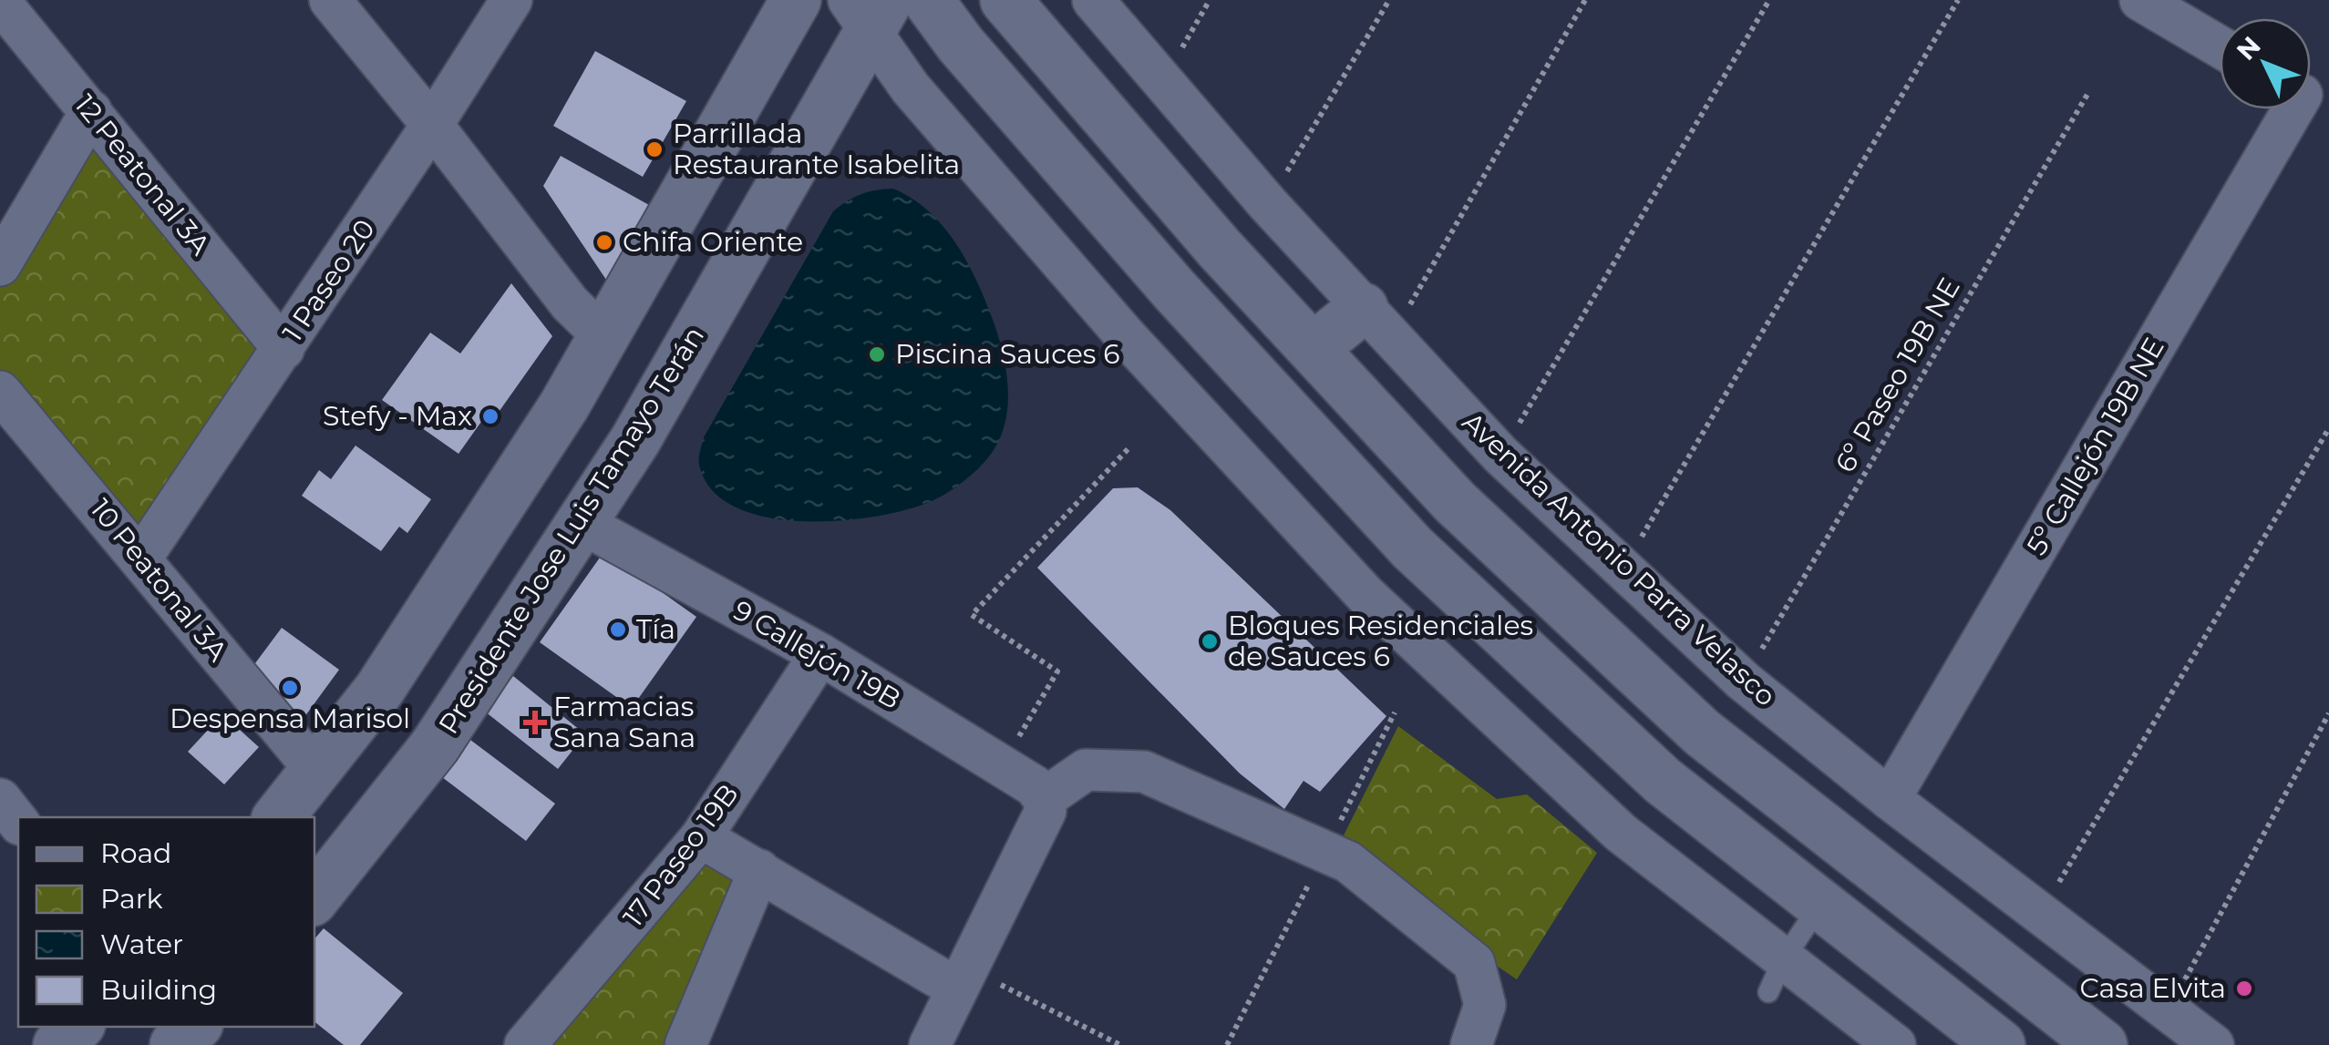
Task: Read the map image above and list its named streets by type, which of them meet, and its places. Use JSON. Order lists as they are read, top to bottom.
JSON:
{
  "streets": {
    "main road": ["Presidente Jose Luis Tamayo Terán"],
    "street": [
      "12 Peatonal 3A",
      "1 Paseo 20",
      "5º Callejón 19B NE",
      "Avenida Antonio Parra Velasco",
      "10 Peatonal 3A",
      "9 Callejón 19B",
      "17 Paseo 19B"
    ],
    "path": ["6º Paseo 19B NE"]
  },
  "crossings": [
    ["12 Peatonal 3A", "1 Paseo 20"],
    ["1 Paseo 20", "10 Peatonal 3A"],
    ["6º Paseo 19B NE", "Avenida Antonio Parra Velasco"],
    ["5º Callejón 19B NE", "Avenida Antonio Parra Velasco"],
    ["Presidente Jose Luis Tamayo Terán", "9 Callejón 19B"],
    ["9 Callejón 19B", "17 Paseo 19B"]
  ],
  "places": {
    "other": [
      "Parrillada Restaurante Isabelita",
      "Chifa Oriente",
      "Piscina Sauces 6",
      "Stefy - Max",
      "Tía",
      "Bloques Residenciales de Sauces 6",
      "Despensa Marisol",
      "Casa Elvita"
    ],
    "health": ["Farmacias Sana Sana"]
  },
  "legend": [
    "Road",
    "Park",
    "Water",
    "Building"
  ],
  "north": "top left"
}
